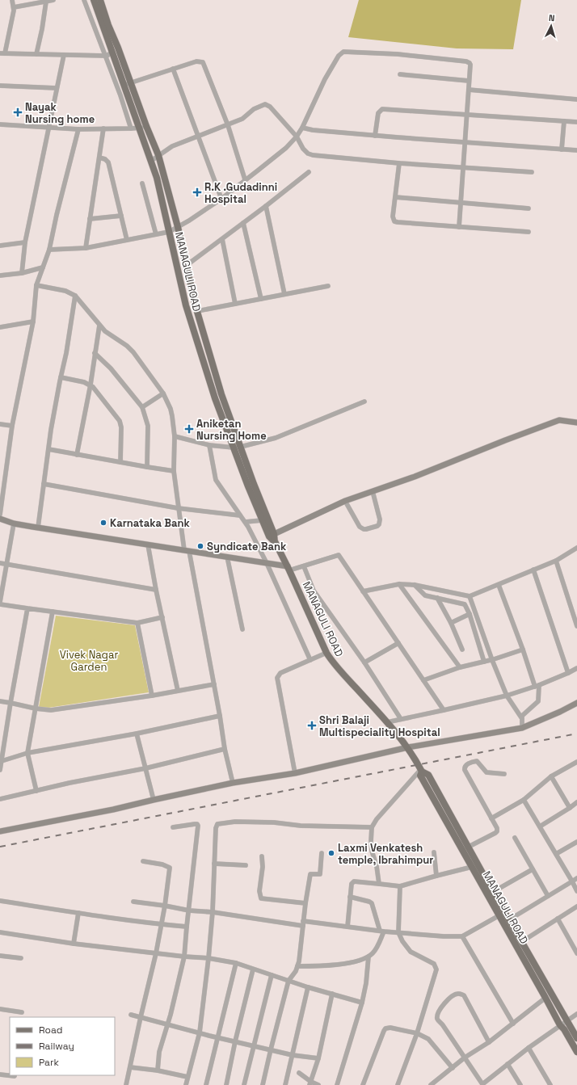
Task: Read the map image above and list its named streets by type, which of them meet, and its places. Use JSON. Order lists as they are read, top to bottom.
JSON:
{
  "streets": {
    "main road": ["MANAGULI ROAD"]
  },
  "parks": ["Vivek Nagar Garden"],
  "places": {
    "health": [
      "Nayak Nursing home",
      "R.K .Gudadinni Hospital",
      "Aniketan Nursing Home",
      "Shri Balaji Multispeciality Hospital"
    ],
    "other": ["Karnataka Bank", "Syndicate Bank", "Laxmi Venkatesh temple, Ibrahimpur"]
  },
  "legend": ["Road", "Railway", "Park"],
  "north": "top"
}
